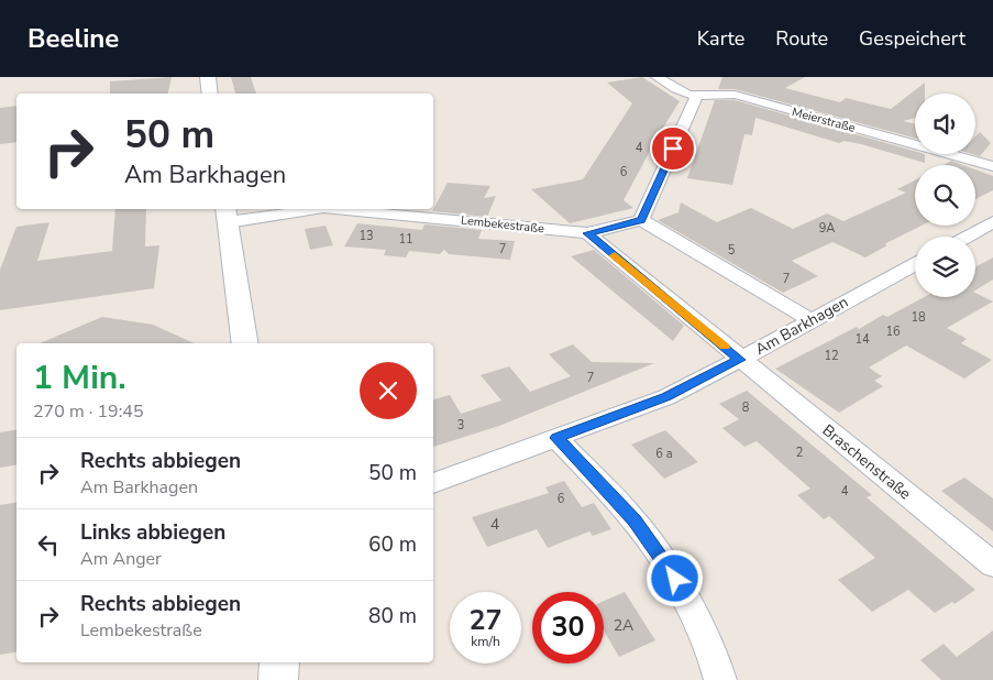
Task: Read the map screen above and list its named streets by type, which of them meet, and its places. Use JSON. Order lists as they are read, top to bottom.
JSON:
{
  "streets": {
    "street": [
      "Meierstraße",
      "Lembekestraße",
      "Am Barkhagen",
      "Braschenstraße"
    ]
  },
  "crossings": [
    ["Lembekestraße", "Braschenstraße"],
    ["Am Barkhagen", "Braschenstraße"]
  ],
  "house_numbers": [
    "4",
    "6",
    "9A",
    "13",
    "11",
    "7",
    "5",
    "7",
    "18",
    "16",
    "14",
    "12",
    "7",
    "8",
    "3",
    "2",
    "6 a",
    "4",
    "6",
    "4",
    "2A"
  ],
  "page": {
    "header": "Beeline",
    "nav": ["Karte", "Route", "Gespeichert"],
    "turn": ["50 m", "Am Barkhagen"],
    "heading": ["1 Min.", "270 m · 19:45"],
    "list": [
      {
        "name": "Rechts abbiegen",
        "note": "Am Barkhagen",
        "value": "50 m"
      },
      {
        "name": "Links abbiegen",
        "note": "Am Anger",
        "value": "60 m"
      },
      {
        "name": "Rechts abbiegen",
        "note": "Lembekestraße",
        "value": "80 m"
      }
    ],
    "speed": "27 km/h",
    "limit": "30"
  }
}
